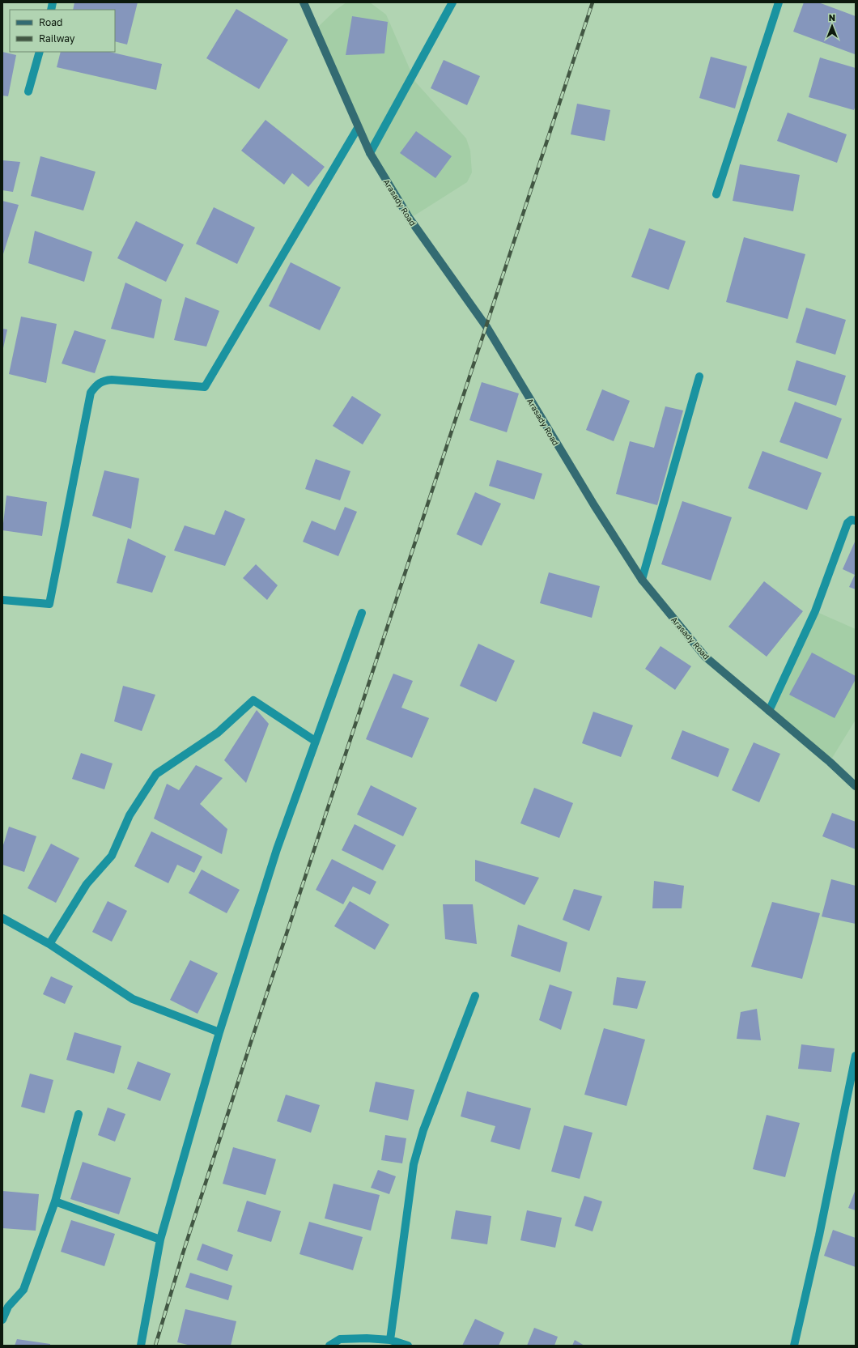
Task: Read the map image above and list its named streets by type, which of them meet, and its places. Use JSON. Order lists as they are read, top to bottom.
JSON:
{
  "streets": {
    "main road": ["Arasady Road"]
  },
  "legend": ["Road", "Railway"],
  "north": "top"
}
